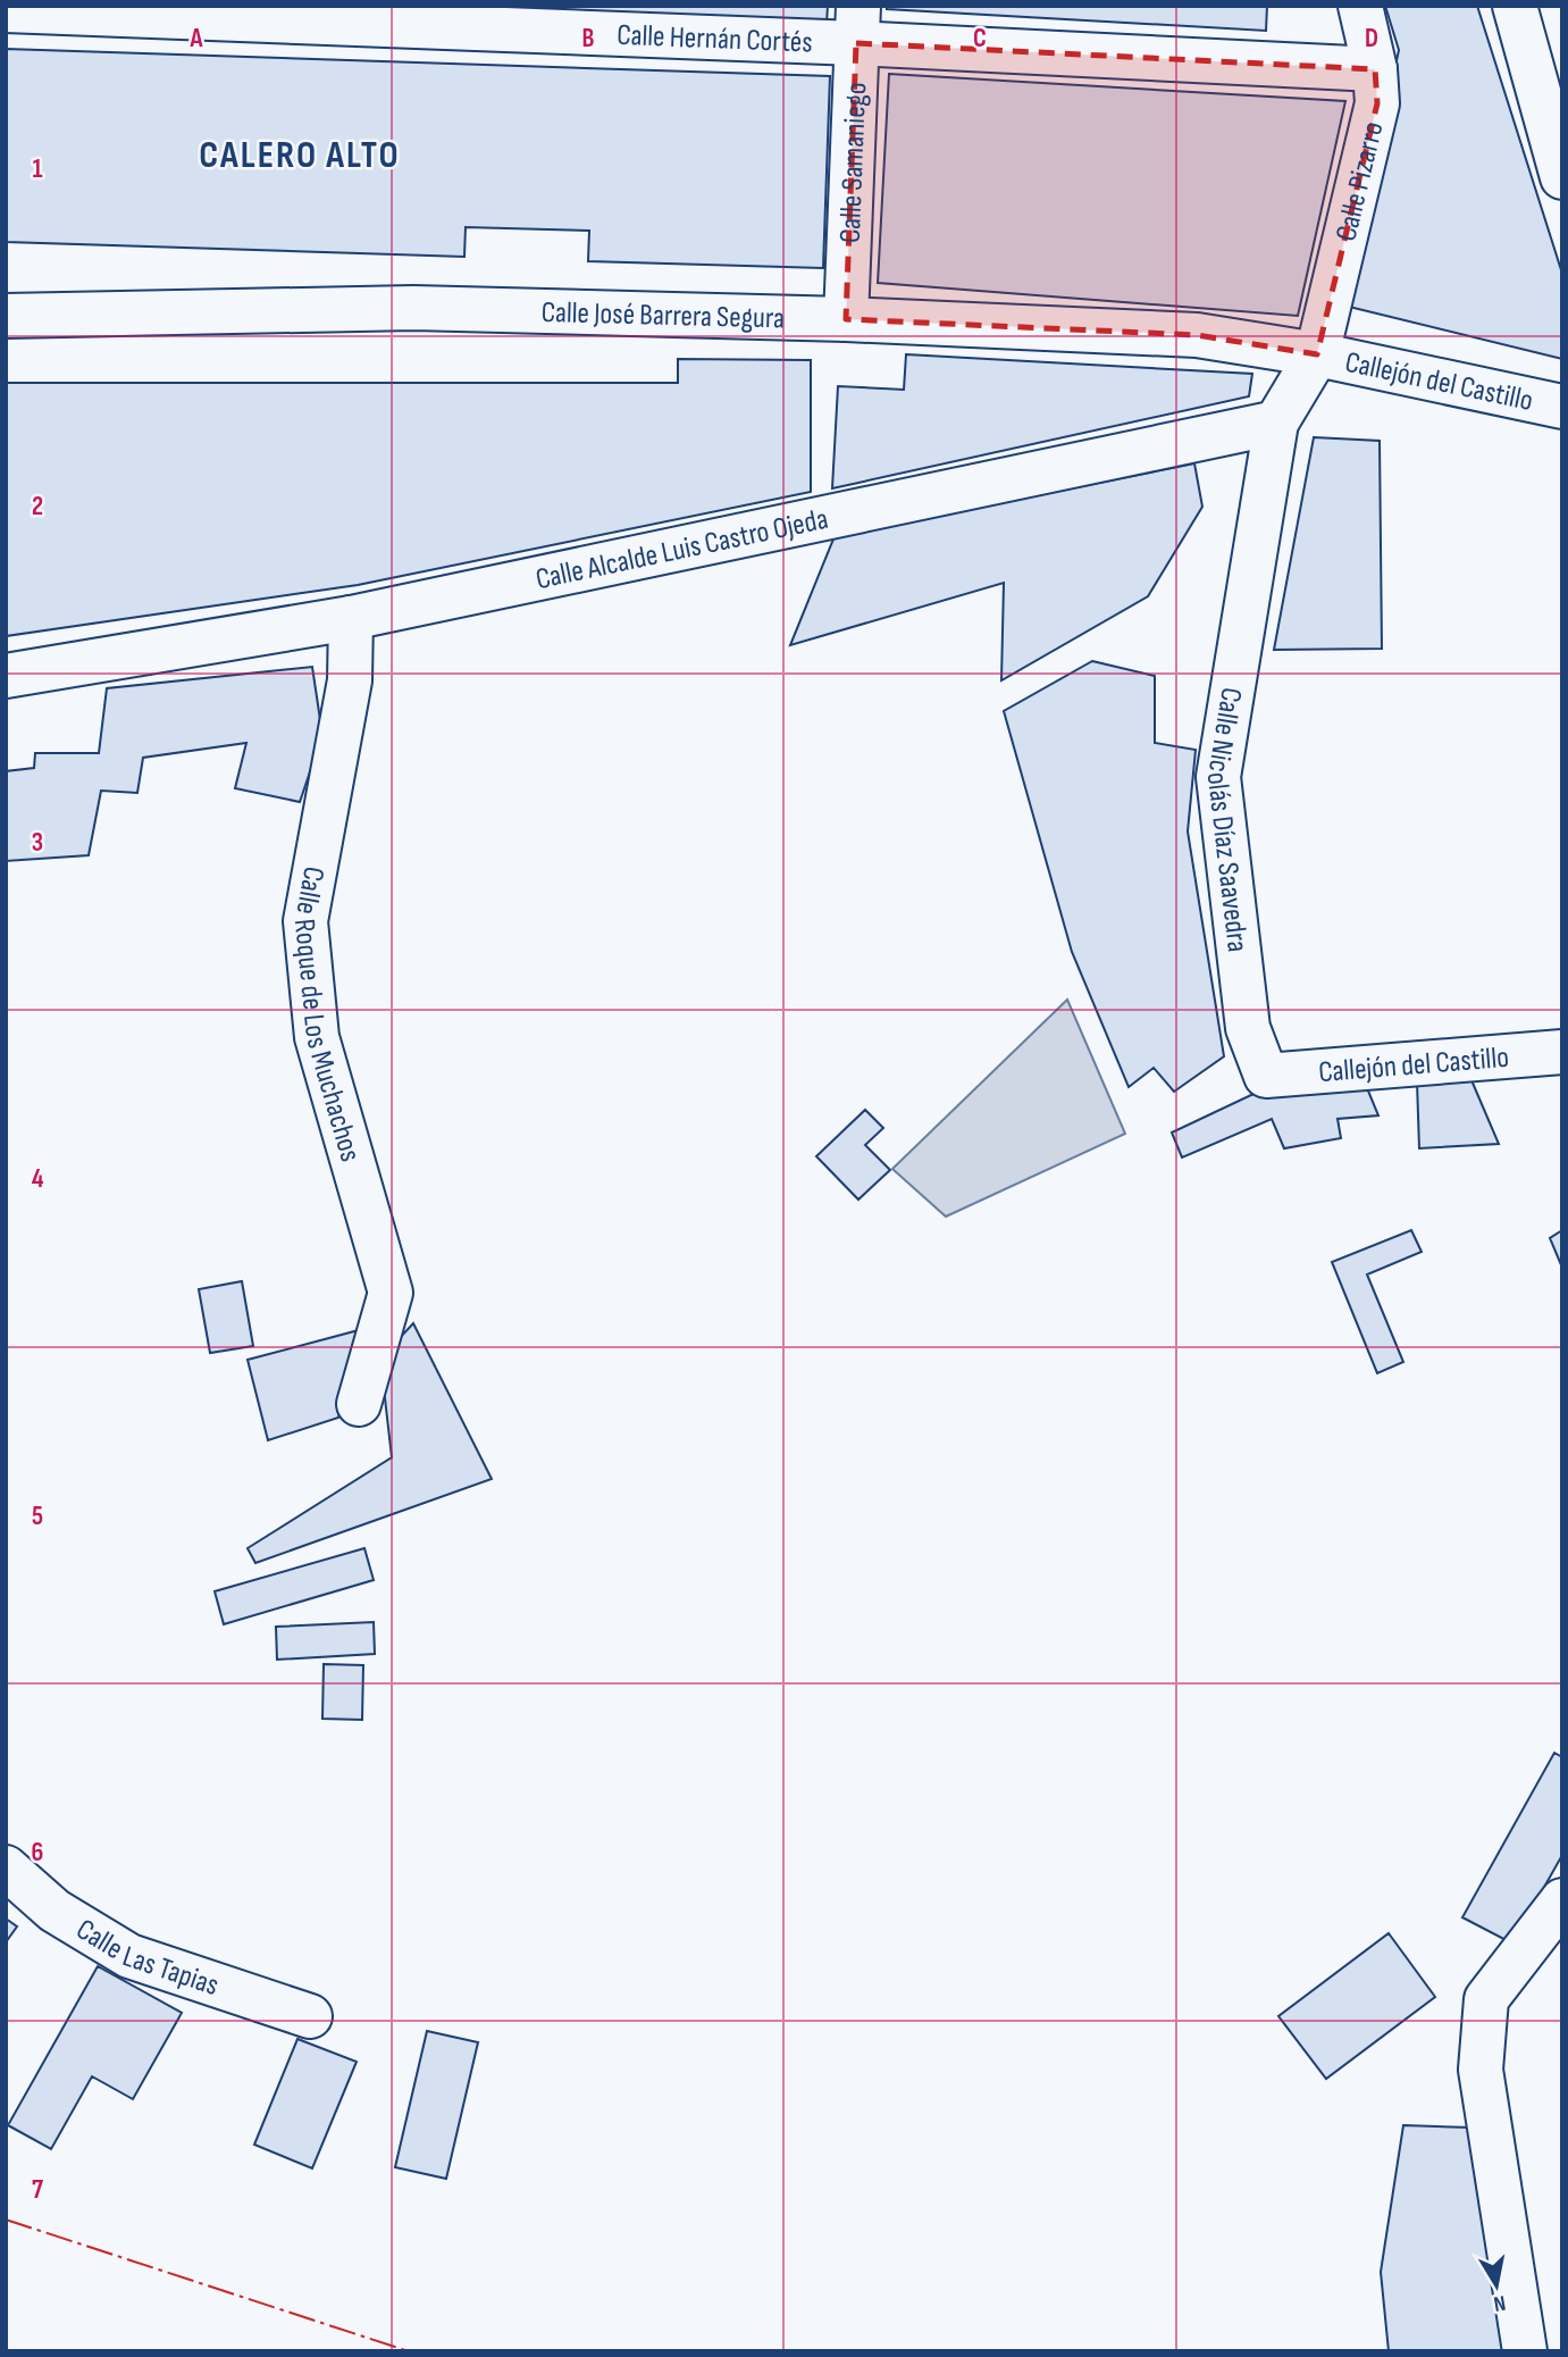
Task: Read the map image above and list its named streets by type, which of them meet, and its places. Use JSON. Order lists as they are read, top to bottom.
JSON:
{
  "streets": {
    "street": [
      "Calle Hernán Cortés",
      "Calle Samaniego",
      "Calle Pizarro",
      "Calle José Barrera Segura",
      "Callejón del Castillo",
      "Calle Alcalde Luis Castro Ojeda",
      "Calle Nicolás Díaz Saavedra",
      "Calle Roque de Los Muchachos",
      "Calle Las Tapias"
    ]
  },
  "crossings": [
    ["Calle Hernán Cortés", "Calle Samaniego"],
    ["Calle Hernán Cortés", "Calle Pizarro"],
    ["Calle Samaniego", "Calle José Barrera Segura"],
    ["Calle Pizarro", "Calle José Barrera Segura"],
    ["Calle Pizarro", "Callejón del Castillo"],
    ["Calle José Barrera Segura", "Callejón del Castillo"],
    ["Callejón del Castillo", "Calle Nicolás Díaz Saavedra"],
    ["Calle Alcalde Luis Castro Ojeda", "Calle Nicolás Díaz Saavedra"],
    ["Calle Alcalde Luis Castro Ojeda", "Calle Roque de Los Muchachos"]
  ],
  "districts": ["CALERO ALTO"],
  "north": "bottom",
  "grid": {
    "columns": [
      "A",
      "B",
      "C",
      "D"
    ],
    "rows": [
      "1",
      "2",
      "3",
      "4",
      "5",
      "6",
      "7"
    ]
  }
}
